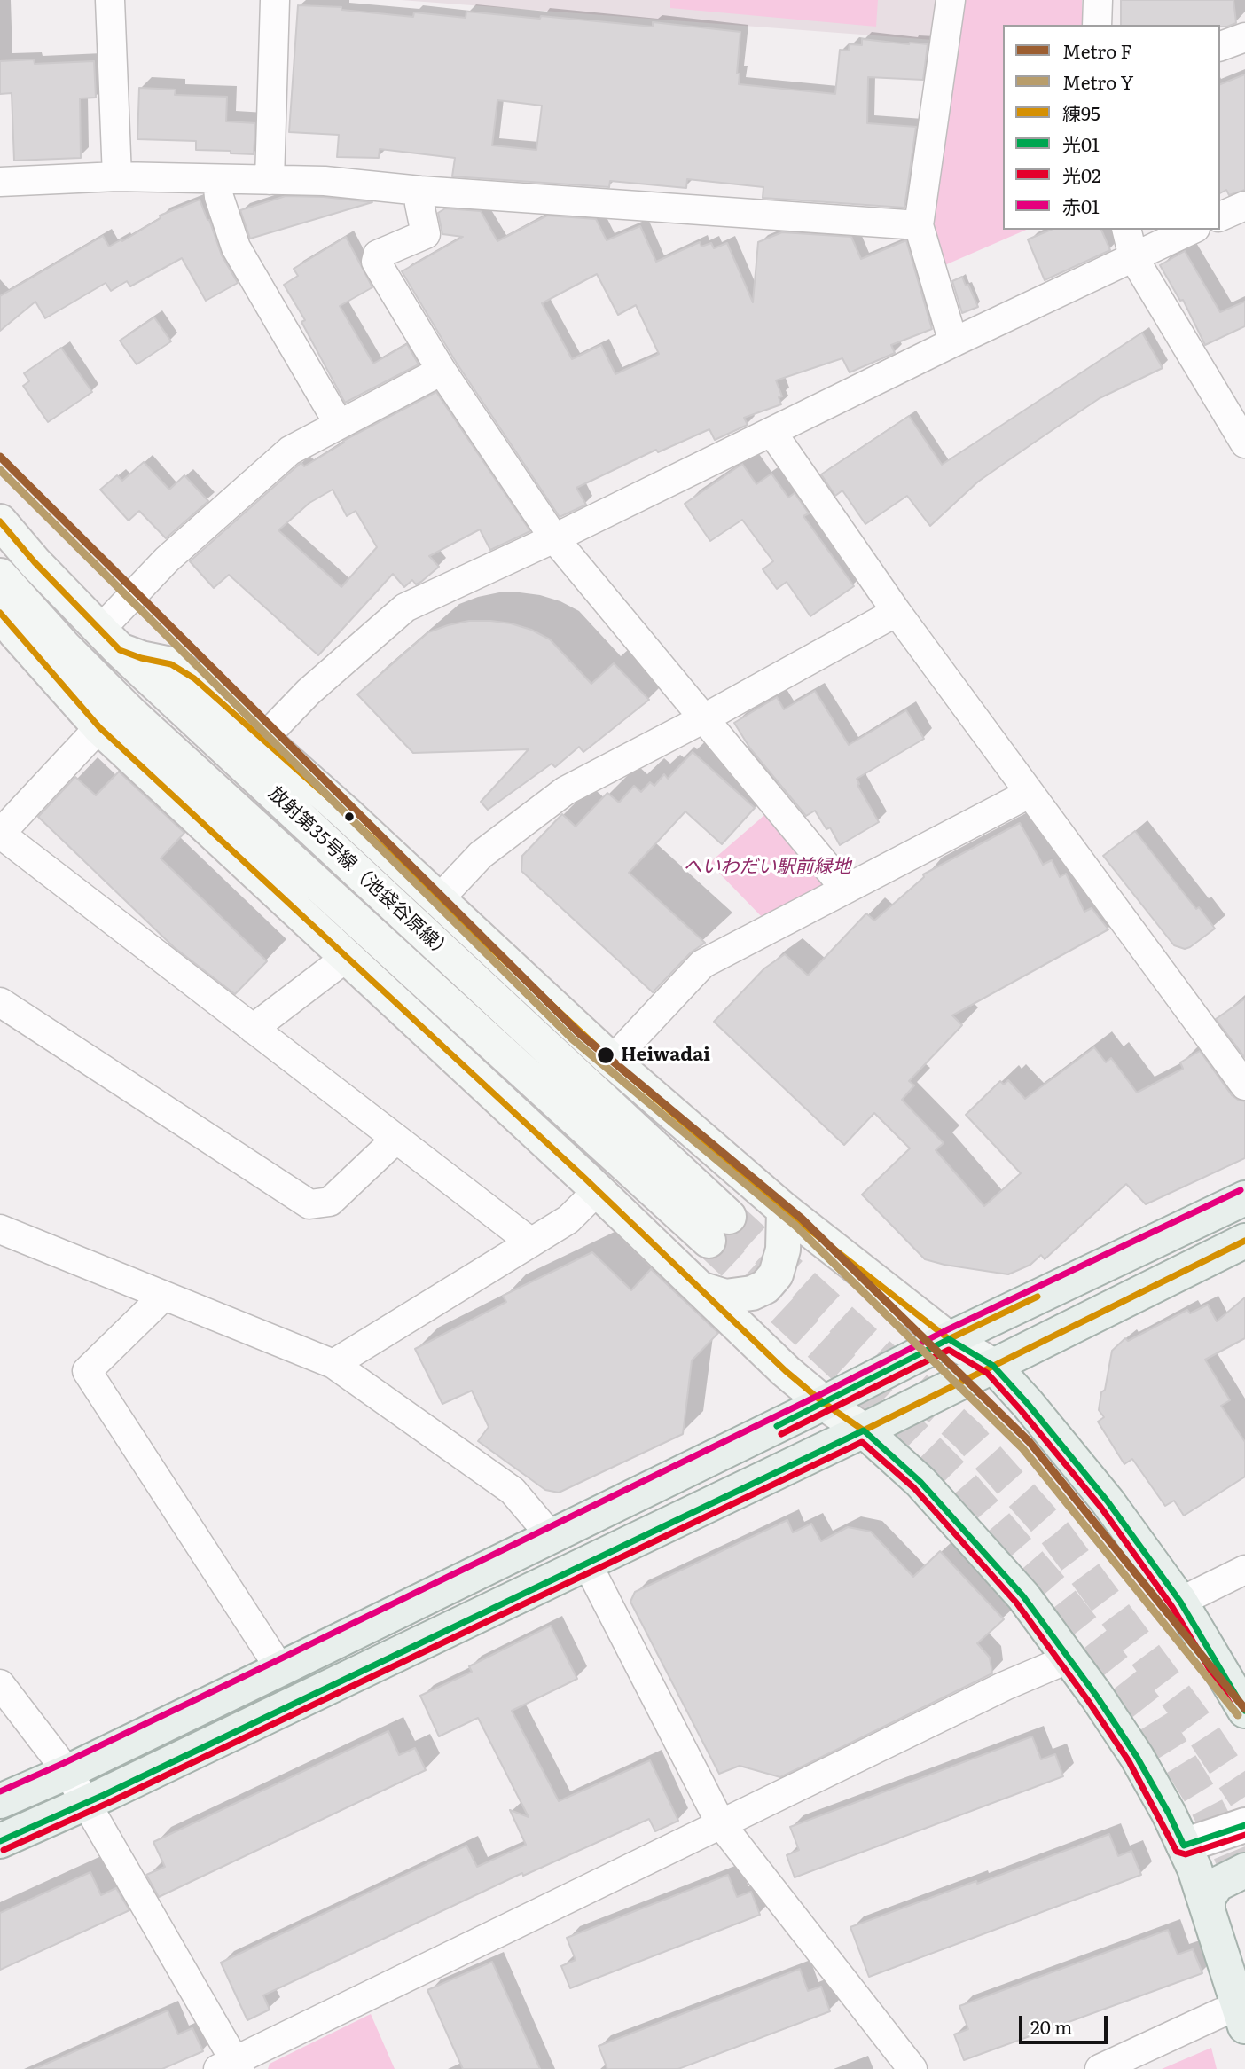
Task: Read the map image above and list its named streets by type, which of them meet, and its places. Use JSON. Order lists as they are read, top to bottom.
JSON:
{
  "streets": {
    "main road": ["放射第35号線（池袋谷原線）"]
  },
  "parks": ["へいわだい駅前緑地"],
  "places": ["Heiwadai"],
  "lines": [
    "metro line F",
    "metro line Y",
    "transit line 練95",
    "transit line 赤01",
    "transit line 光01",
    "transit line 光02"
  ],
  "legend": [
    "Metro F",
    "Metro Y",
    "練95",
    "光01",
    "光02",
    "赤01"
  ],
  "scale_bar": "20 m"
}
